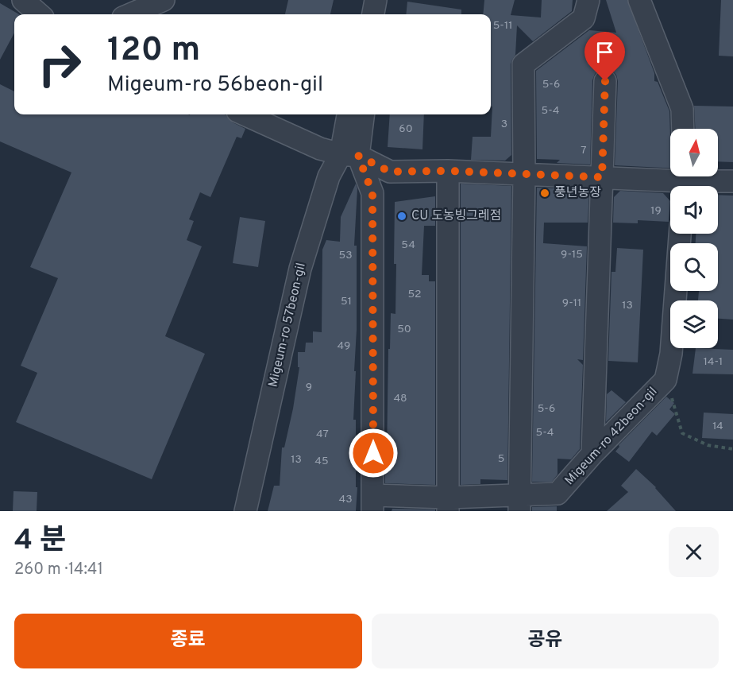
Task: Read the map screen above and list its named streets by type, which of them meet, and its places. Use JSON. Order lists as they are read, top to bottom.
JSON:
{
  "streets": {
    "street": ["Migeum-ro 57beon-gil", "Migeum-ro 42beon-gil"]
  },
  "places": ["풍년농장", "CU 도농빙그레점"],
  "house_numbers": [
    "5-11",
    "5-6",
    "5-4",
    "3",
    "60",
    "7",
    "19",
    "54",
    "9-15",
    "53",
    "52",
    "51",
    "9-11",
    "13",
    "50",
    "49",
    "14-1",
    "9",
    "48",
    "5-6",
    "14",
    "5-4",
    "47",
    "5",
    "13",
    "45",
    "43"
  ],
  "north": "top",
  "page": {
    "turn": ["120 m", "Migeum-ro 56beon-gil"],
    "heading": ["4 분", "260 m · 14:41"],
    "buttons": ["종료", "공유"]
  }
}
